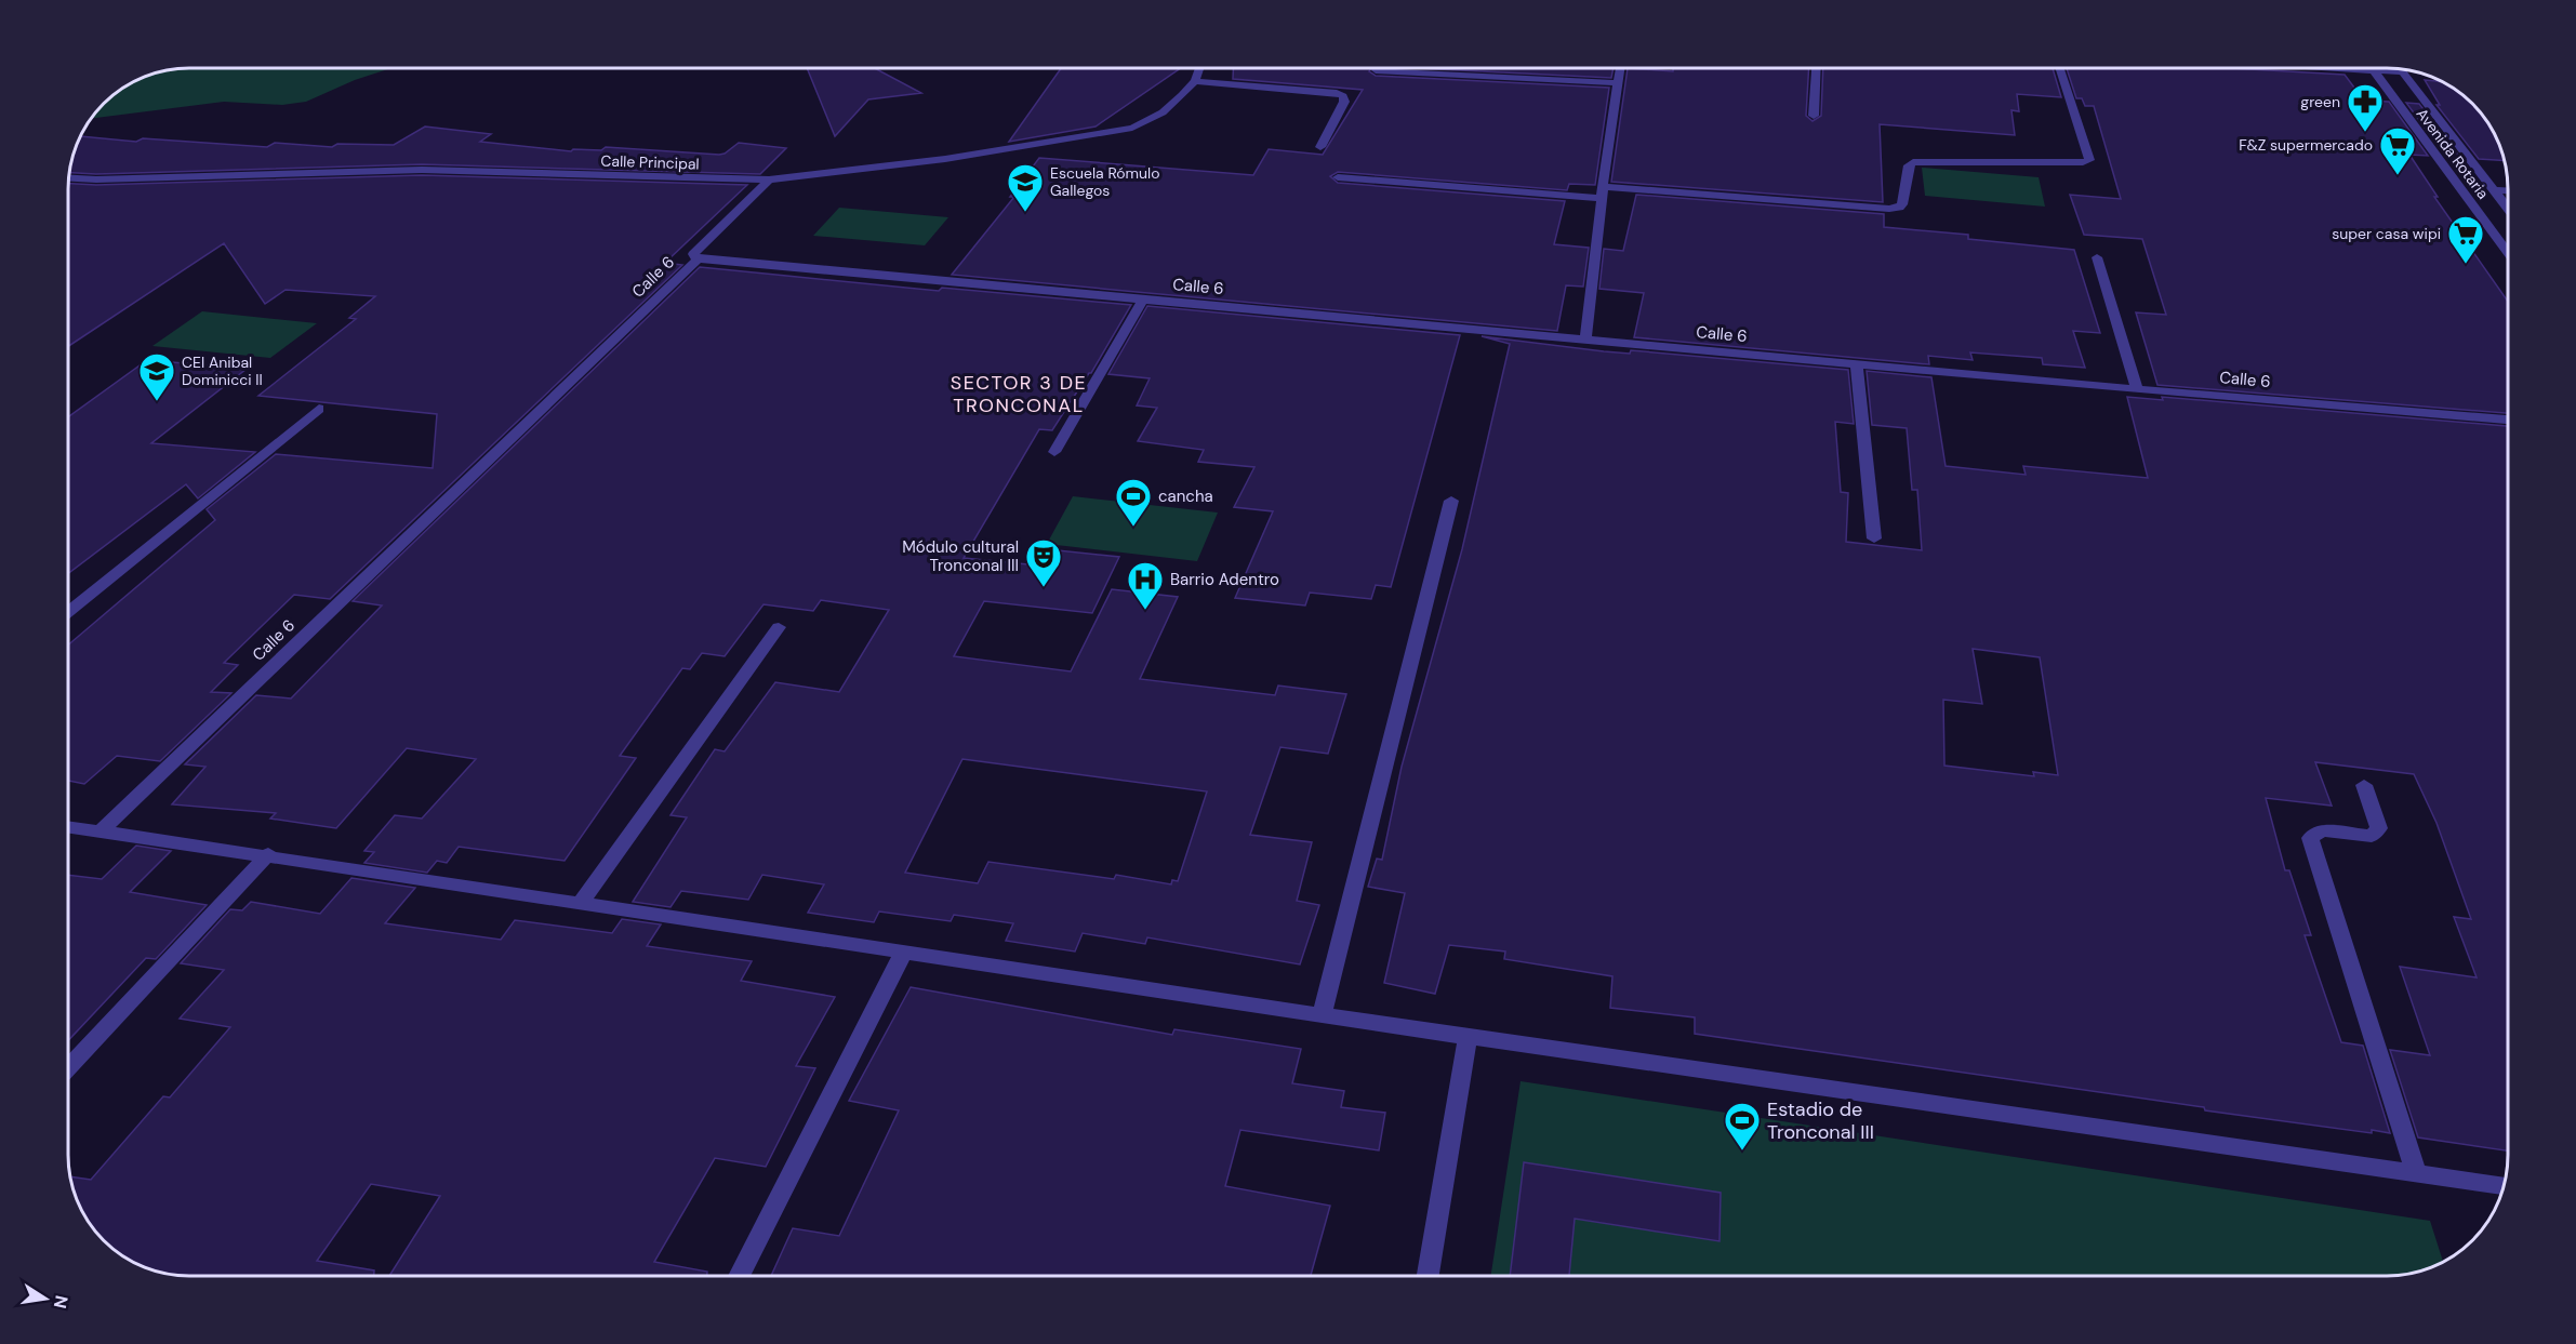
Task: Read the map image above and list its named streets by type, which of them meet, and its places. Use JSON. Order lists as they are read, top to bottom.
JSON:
{
  "streets": {
    "street": ["Avenida Rotaria", "Calle Principal", "Calle 6"]
  },
  "districts": ["SECTOR 3 DE TRONCONAL"],
  "places": {
    "pharmacy": ["green"],
    "supermarket": ["F&Z supermercado", "super casa wipi"],
    "school or university": ["Escuela Rómulo Gallegos", "CEI Anibal Dominicci II"],
    "sports": ["cancha", "Estadio de Tronconal III"],
    "theatre": ["Módulo cultural Tronconal III"],
    "hospital": ["Barrio Adentro"]
  },
  "north": "right"
}
